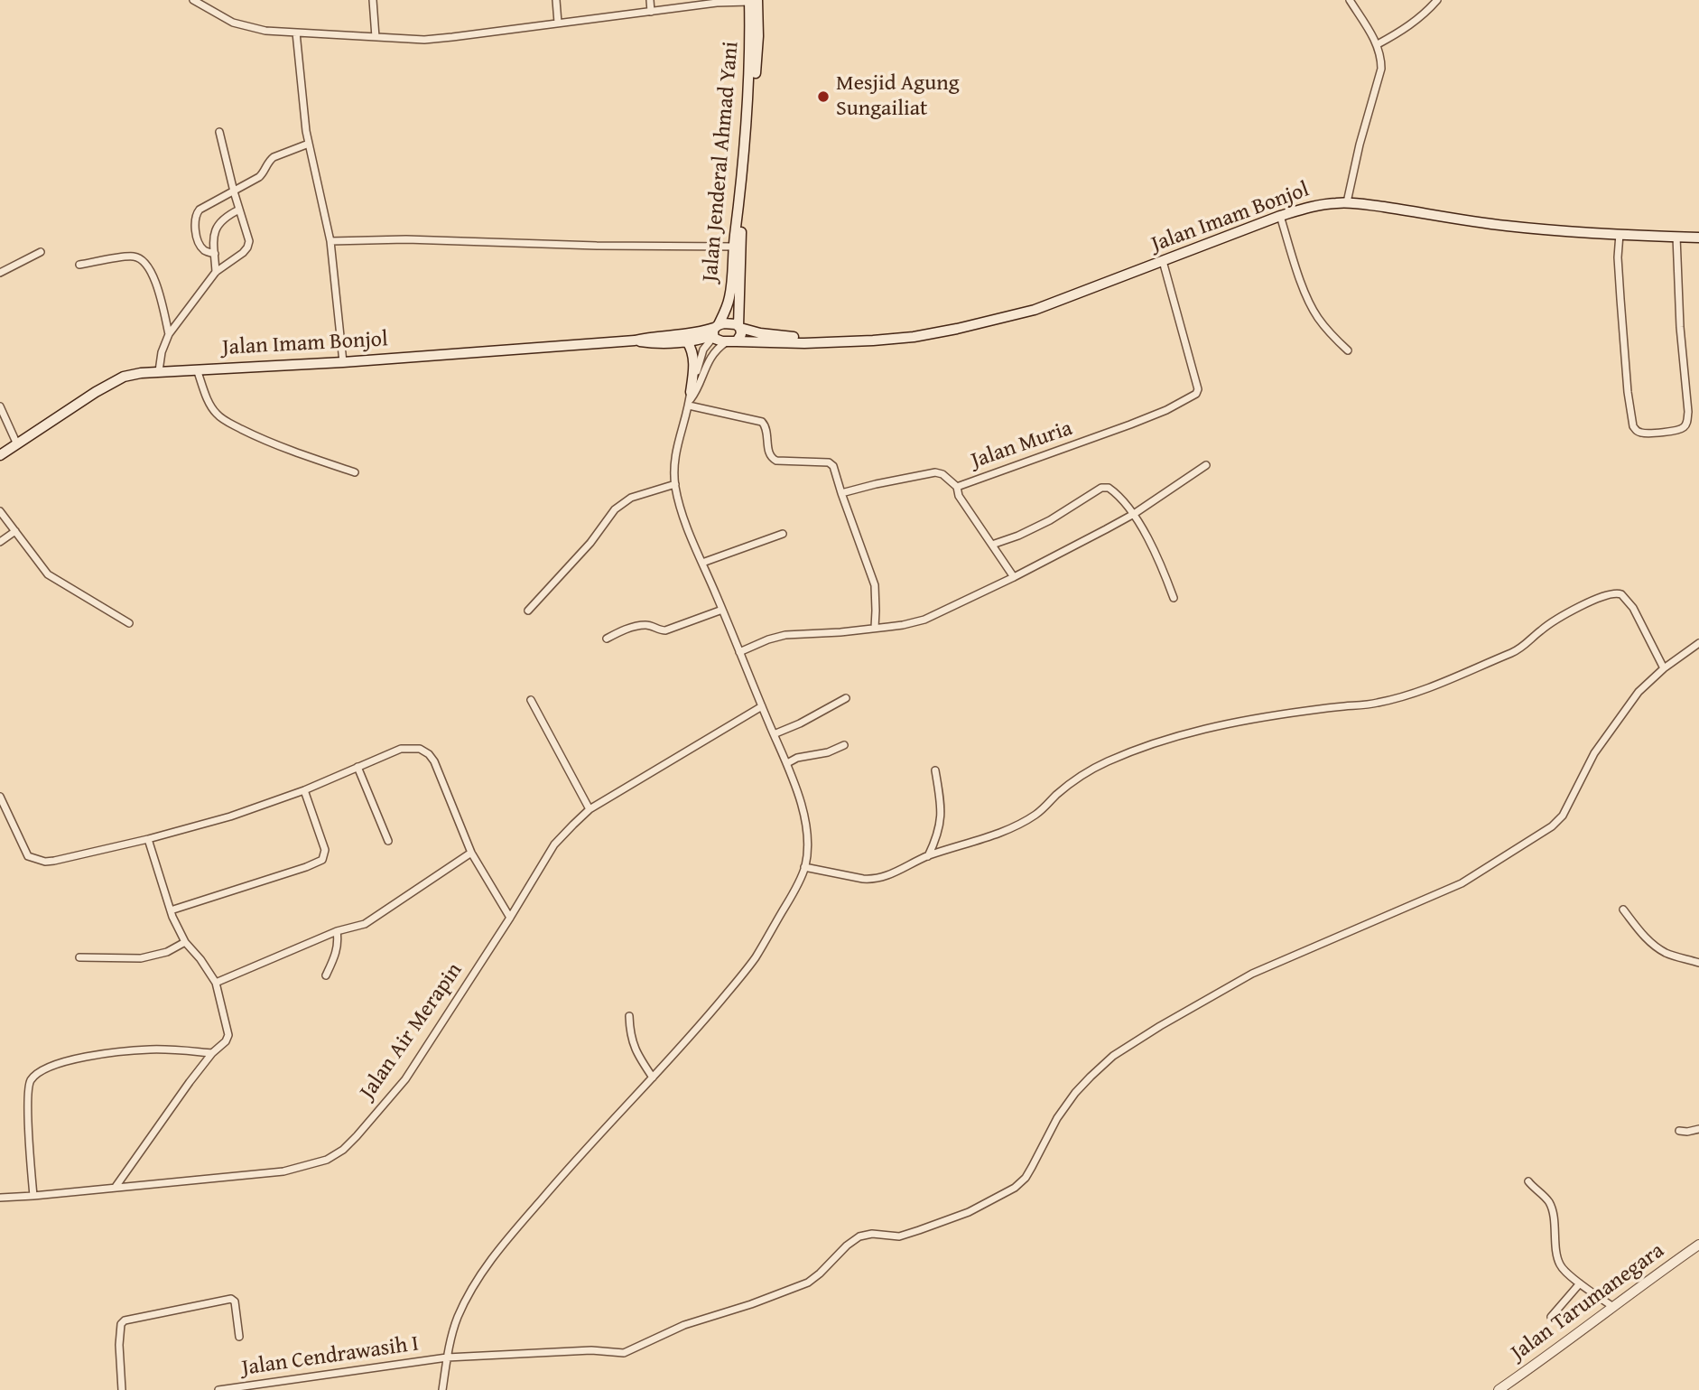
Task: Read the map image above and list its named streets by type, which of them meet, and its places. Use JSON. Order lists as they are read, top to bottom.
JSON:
{
  "streets": {
    "main road": ["Jalan Jenderal Ahmad Yani", "Jalan Imam Bonjol"],
    "street": [
      "Jalan Muria",
      "Jalan Air Merapin",
      "Jalan Tarumanegara",
      "Jalan Cendrawasih I"
    ]
  },
  "crossings": [
    ["Jalan Jenderal Ahmad Yani", "Jalan Imam Bonjol"],
    ["Jalan Imam Bonjol", "Jalan Muria"]
  ],
  "places": ["Mesjid Agung Sungailiat"]
}
